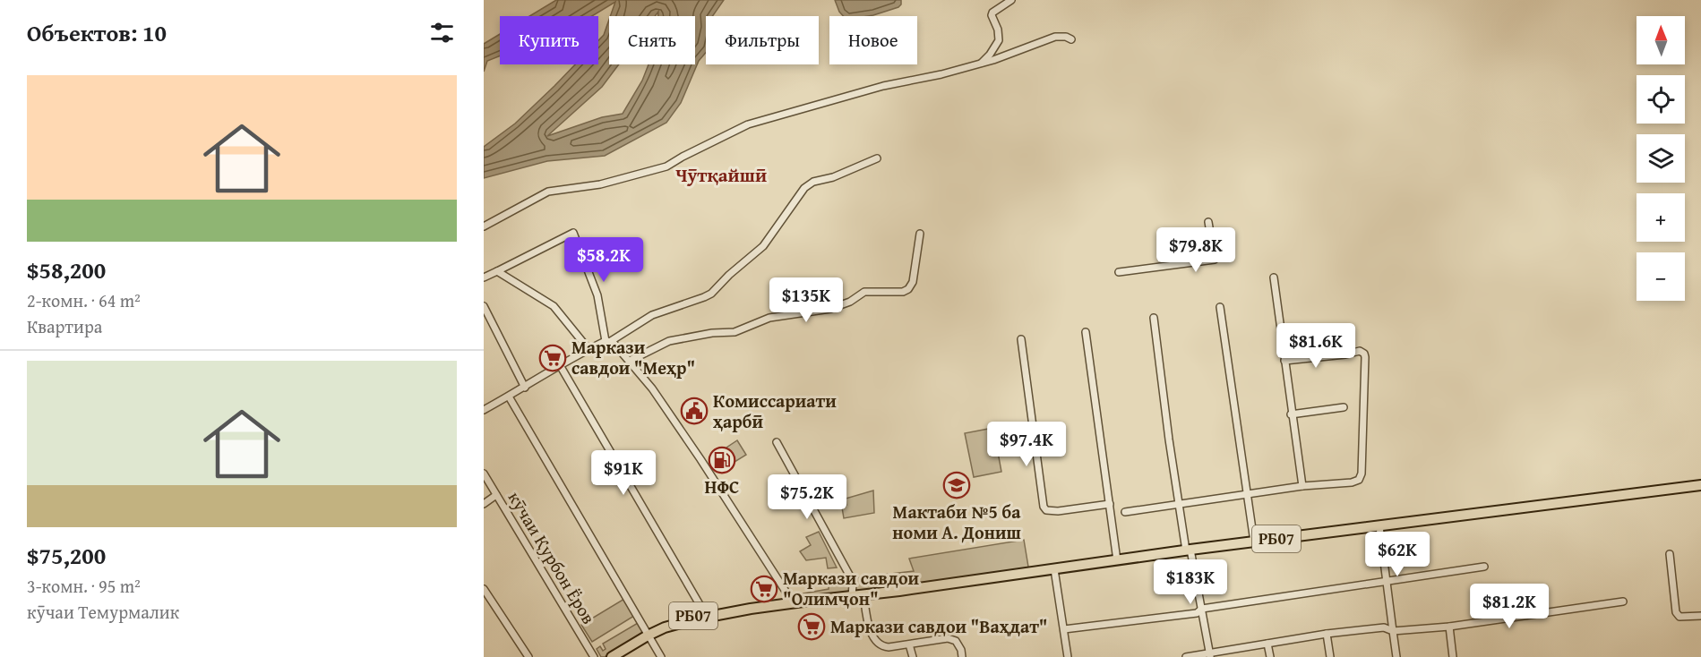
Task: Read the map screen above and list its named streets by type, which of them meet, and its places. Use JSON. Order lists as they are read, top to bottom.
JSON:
{
  "streets": {
    "highway": ["РБ07"],
    "street": ["кӯчаи Қурбон Ёров"]
  },
  "districts": ["Чӯтқайшӣ"],
  "places": {
    "supermarket": ["Маркази савдои \"Меҳр\"", "Маркази савдои \"Олимҷон\"", "Маркази савдои \"Ваҳдат\""],
    "public building": ["Комиссариати ҳарбӣ"],
    "fuel station": ["НФС"],
    "school or university": ["Мактаби №5 ба номи А. Дониш"]
  },
  "north": "top",
  "page": {
    "heading": "Объектов: 10",
    "map_buttons": ["+", "−"],
    "chip": [
      "Купить",
      "Снять",
      "Фильтры",
      "Новое"
    ],
    "list": [
      {
        "name": "$58,200",
        "note": "2-комн. · 64 m² · Квартира"
      },
      {
        "name": "$75,200",
        "note": "3-комн. · 95 m² · кӯчаи Темурмалик"
      }
    ],
    "price": [
      "$79.8K",
      "$58.2K",
      "$135K",
      "$81.6K",
      "$97.4K",
      "$91K",
      "$75.2K",
      "$62K",
      "$183K",
      "$81.2K"
    ]
  }
}
